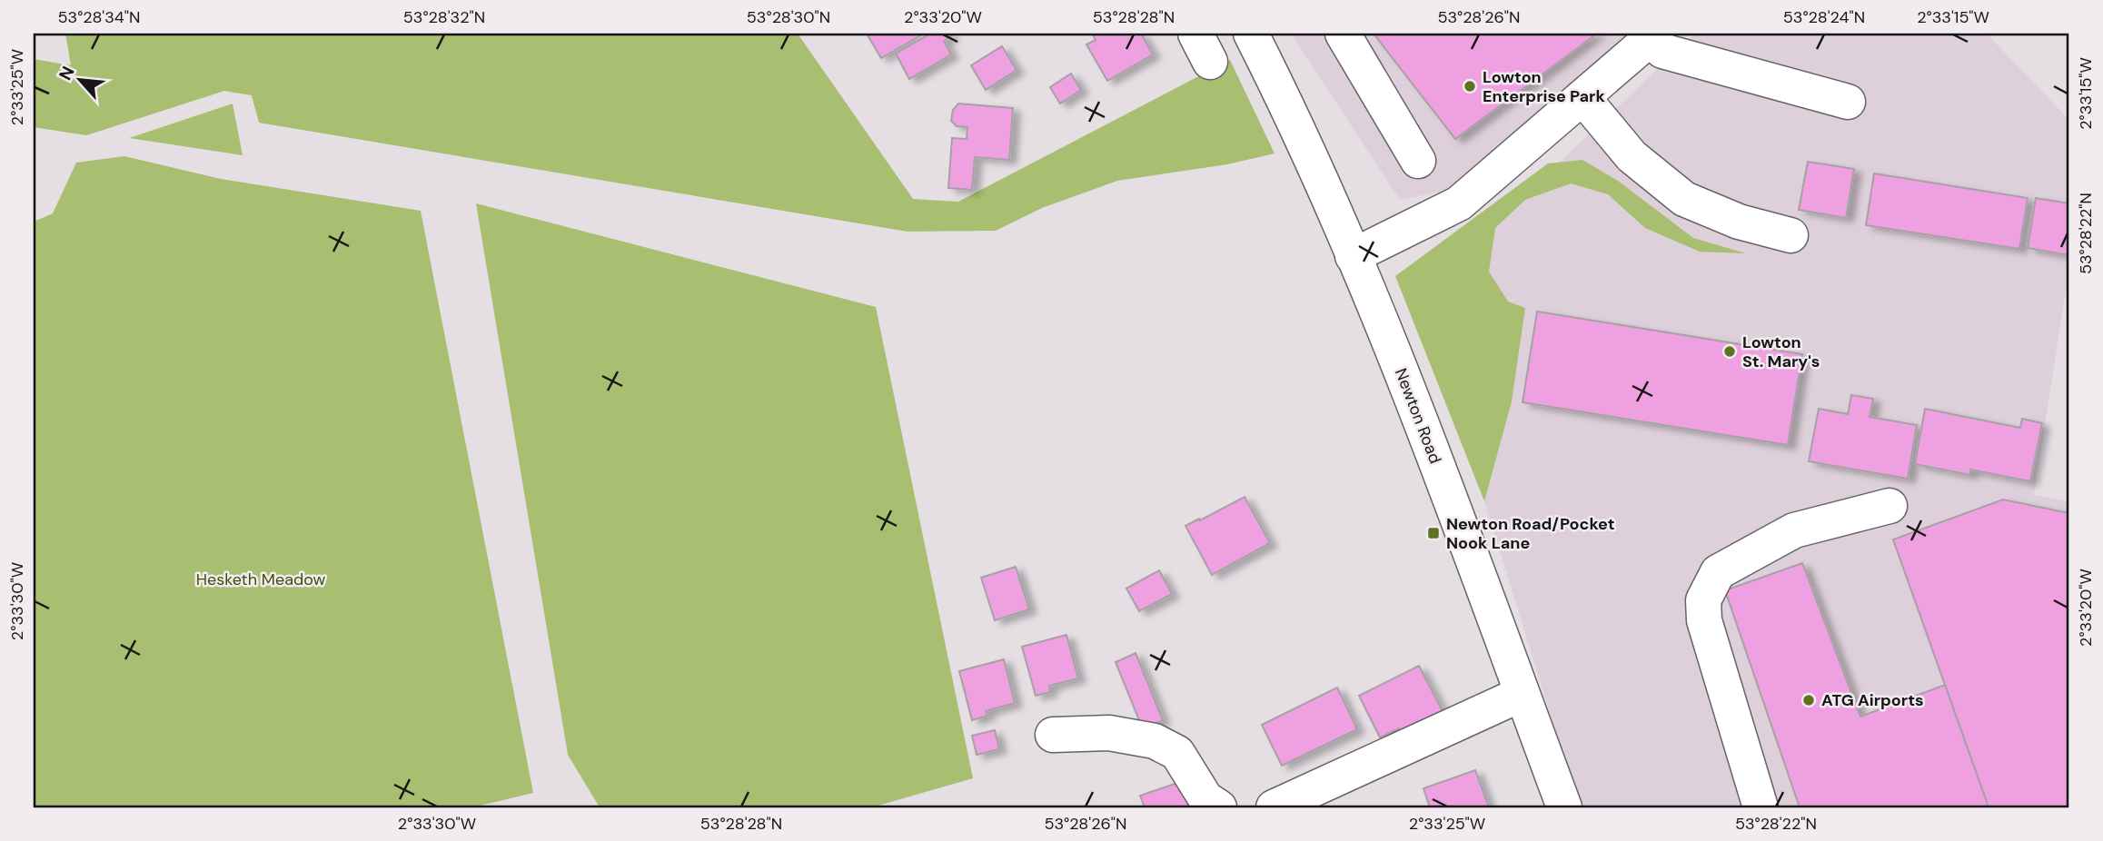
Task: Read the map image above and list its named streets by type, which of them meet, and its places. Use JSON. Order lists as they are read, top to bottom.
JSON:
{
  "streets": {
    "main road": ["Newton Road"]
  },
  "parks": ["Hesketh Meadow"],
  "places": {
    "other": ["Lowton Enterprise Park", "Lowton St. Mary's", "ATG Airports"],
    "transit": ["Newton Road/Pocket Nook Lane"]
  },
  "north": "top left",
  "coordinates": [
    "53°28'34\"N",
    "53°28'32\"N",
    "53°28'30\"N",
    "2°33'20\"W",
    "53°28'28\"N",
    "53°28'26\"N",
    "53°28'24\"N",
    "2°33'15\"W",
    "2°33'25\"W",
    "53°28'22\"N",
    "2°33'30\"W"
  ]
}
